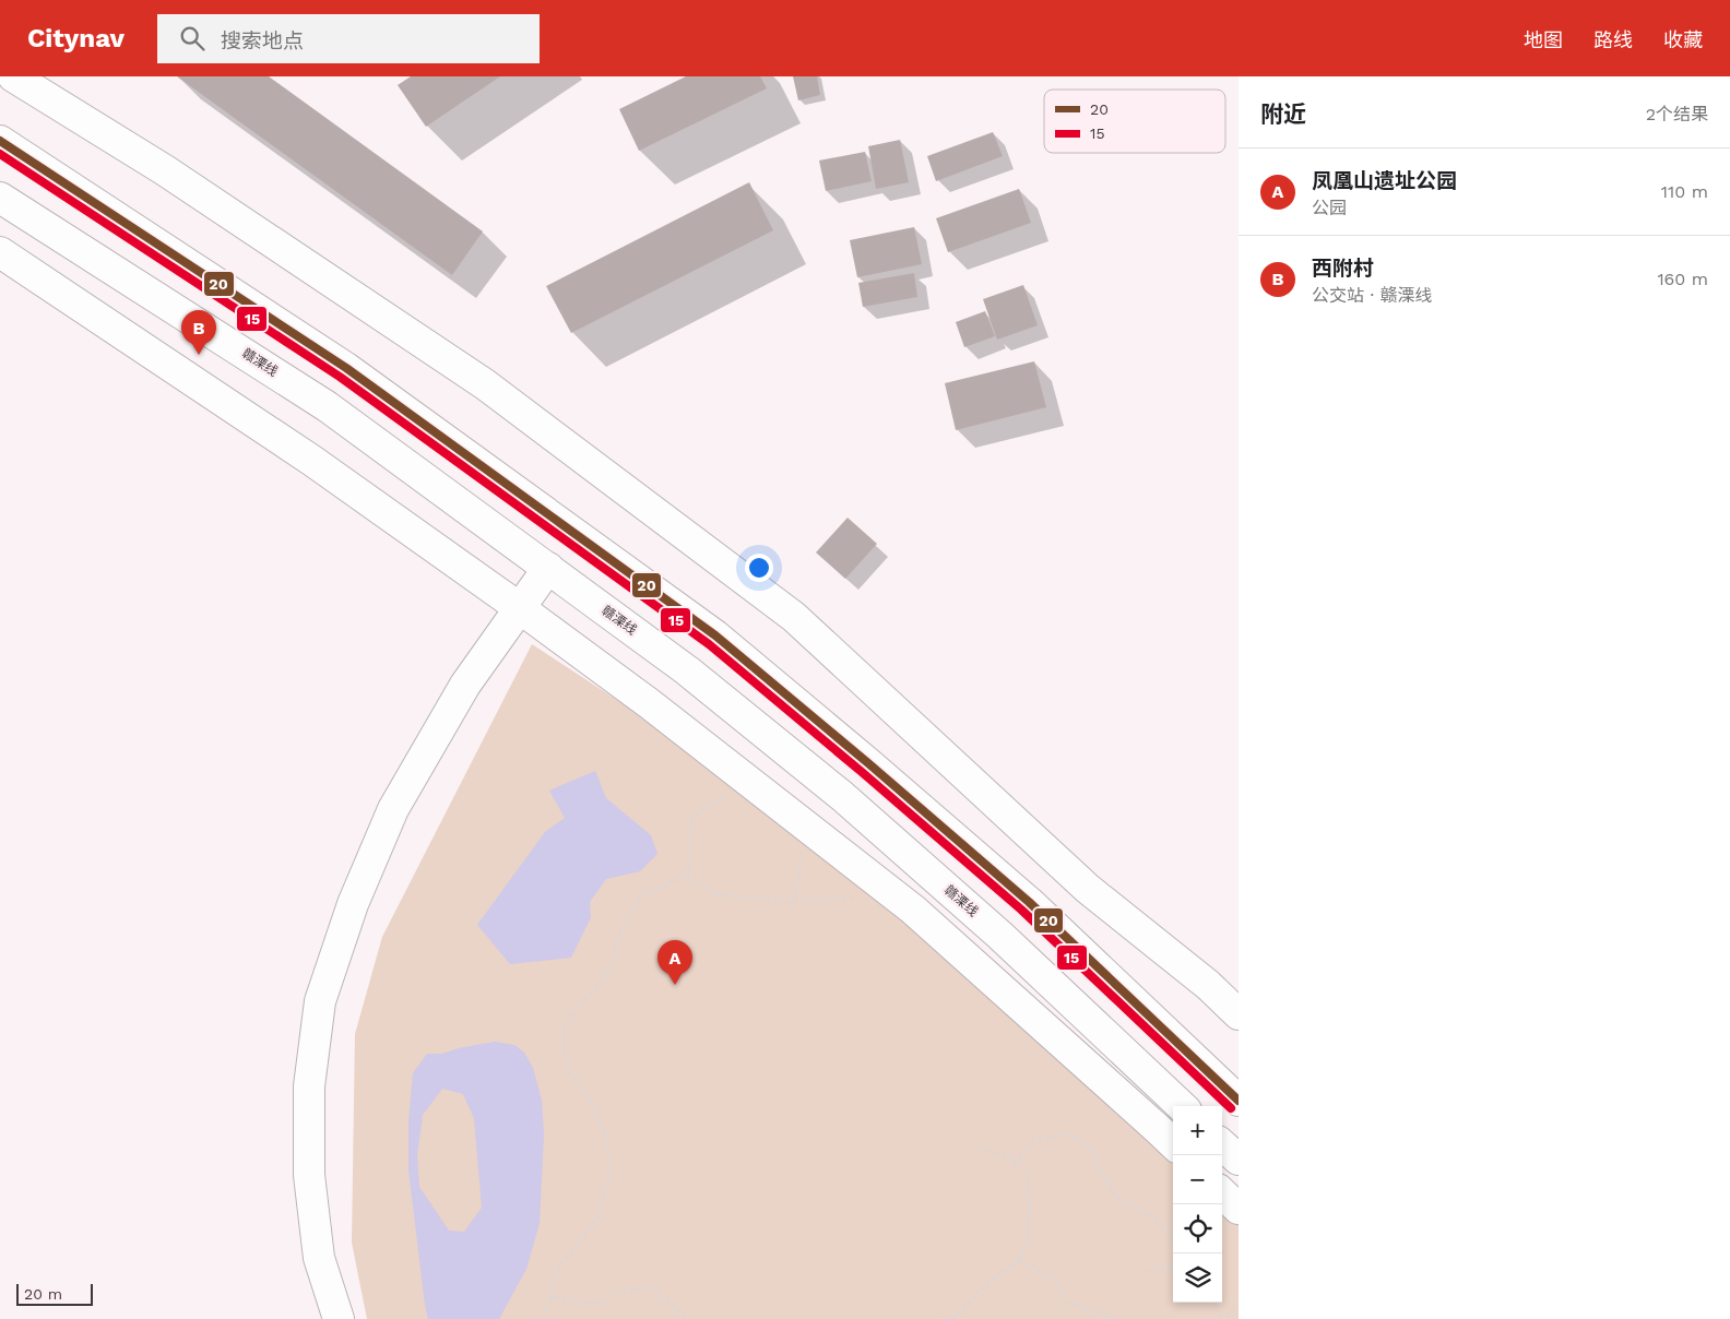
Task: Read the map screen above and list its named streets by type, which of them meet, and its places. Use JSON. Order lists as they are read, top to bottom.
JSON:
{
  "streets": {
    "street": ["赣溧线"]
  },
  "lines": ["transit line 20", "transit line 15"],
  "legend": ["20", "15"],
  "scale_bar": "20 m",
  "page": {
    "header": "Citynav",
    "search": "搜索地点",
    "nav": ["地图", "路线", "收藏"],
    "heading": ["附近", "2个结果"],
    "list": [
      {
        "mark": "A",
        "name": "凤凰山遗址公园",
        "note": "公园",
        "value": "110 m"
      },
      {
        "mark": "B",
        "name": "西附村",
        "note": "公交站 · 赣溧线",
        "value": "160 m"
      }
    ],
    "pins": ["B", "A"],
    "map_buttons": ["+", "−"],
    "scale": "20 m"
  }
}
